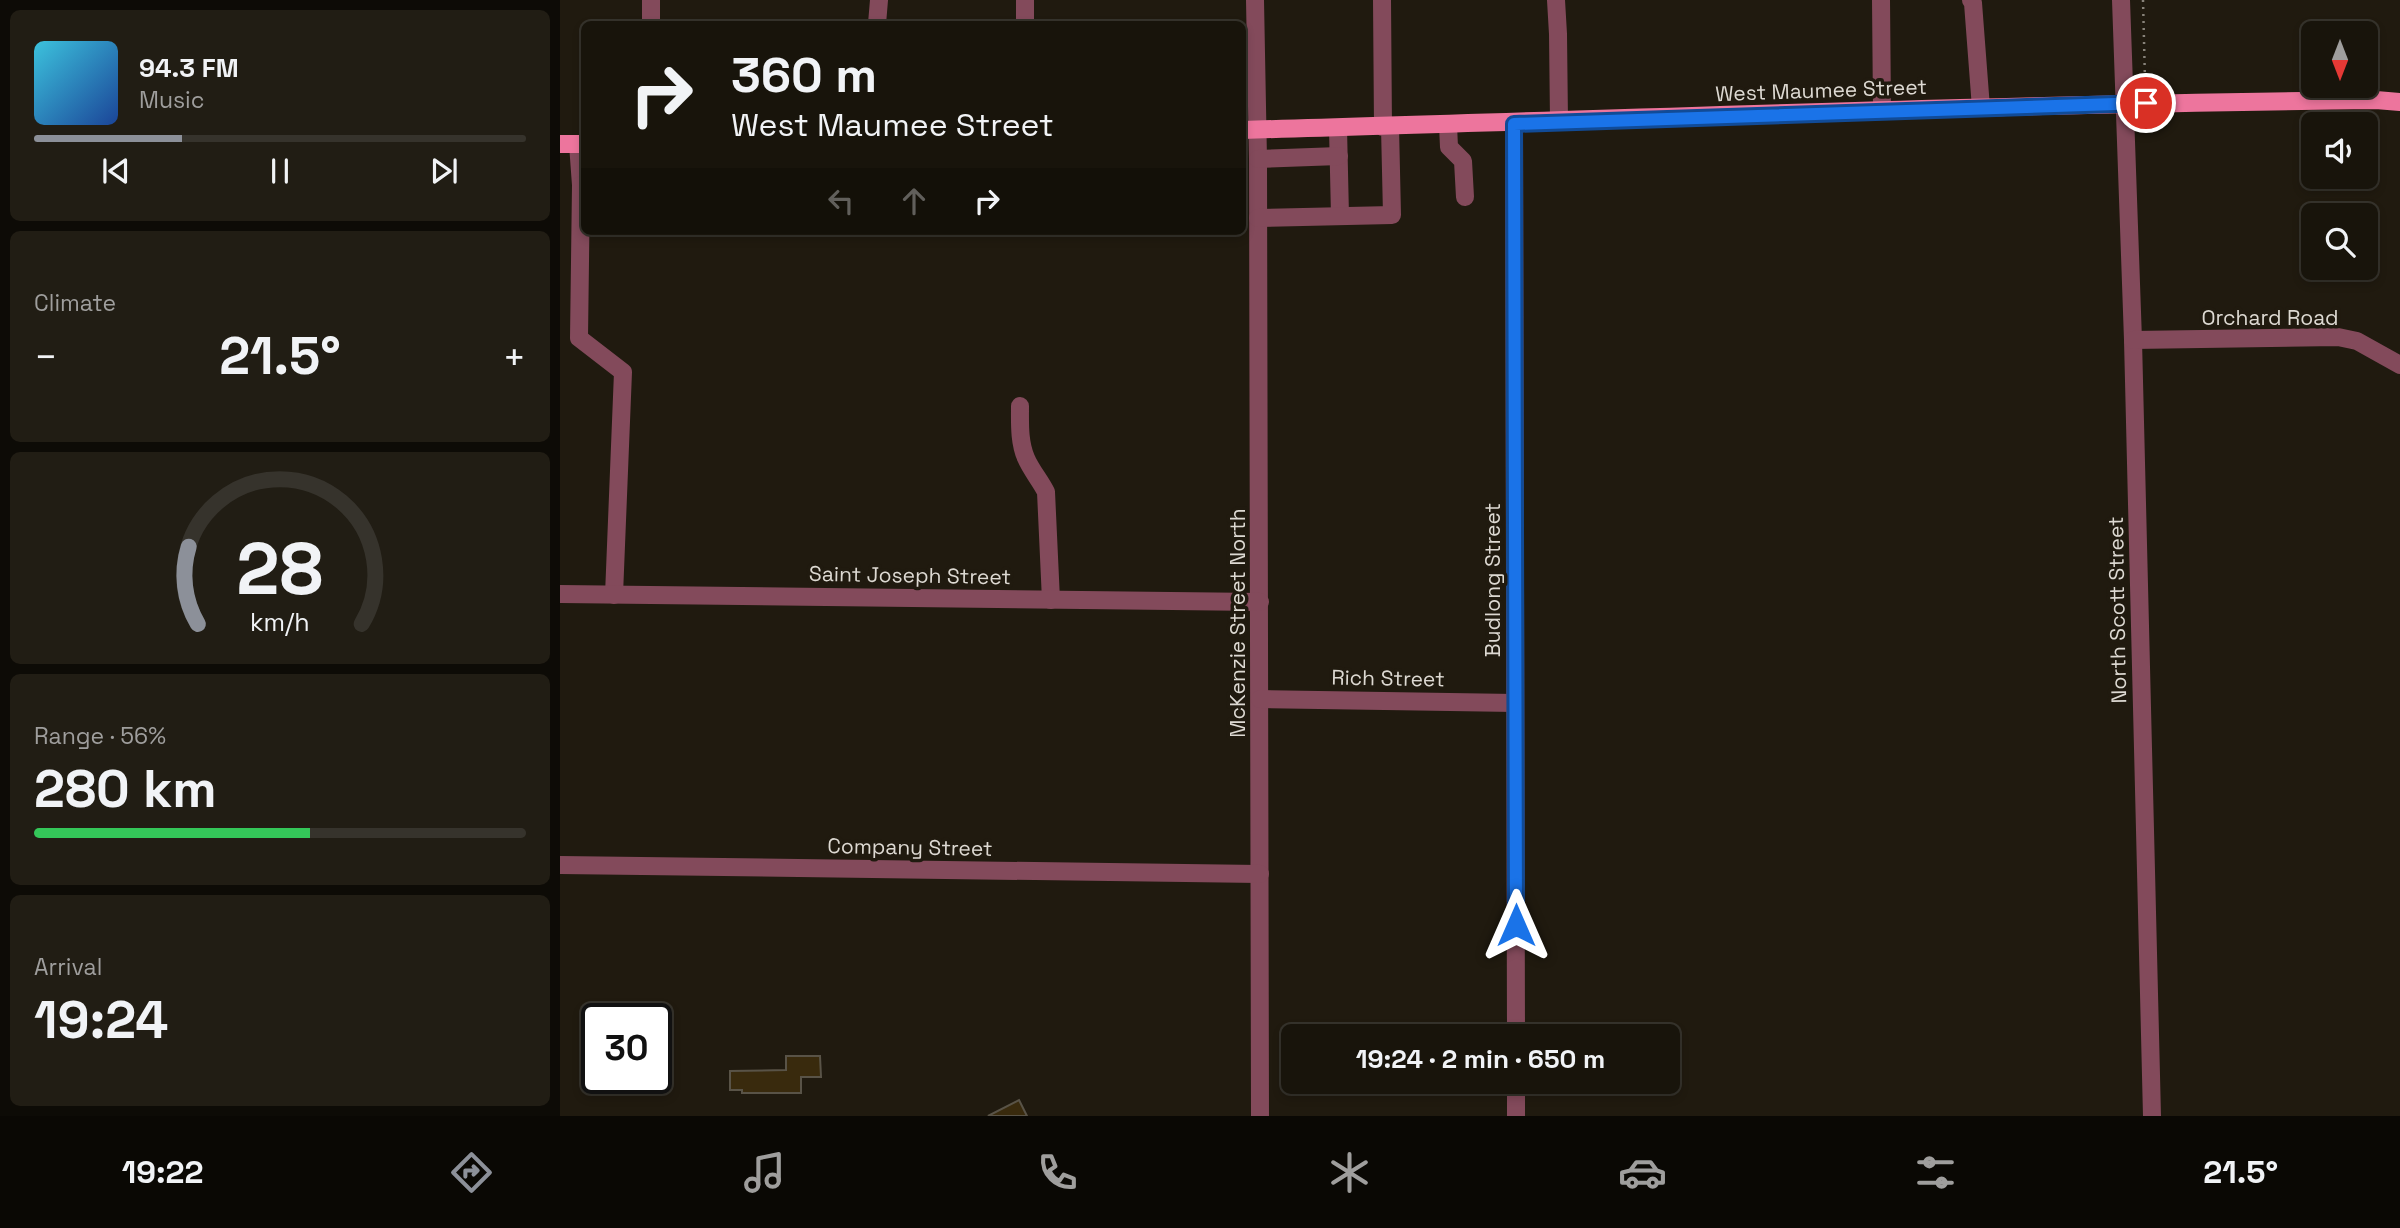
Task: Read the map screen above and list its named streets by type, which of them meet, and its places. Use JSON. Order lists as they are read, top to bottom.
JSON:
{
  "streets": {
    "main road": ["West Maumee Street"],
    "street": [
      "Orchard Road",
      "Saint Joseph Street",
      "Budlong Street",
      "North Scott Street",
      "McKenzie Street North",
      "Rich Street",
      "Company Street"
    ]
  },
  "crossings": [
    ["West Maumee Street", "Budlong Street"],
    ["West Maumee Street", "North Scott Street"],
    ["West Maumee Street", "McKenzie Street North"],
    ["Orchard Road", "North Scott Street"],
    ["Saint Joseph Street", "McKenzie Street North"],
    ["Budlong Street", "Rich Street"],
    ["McKenzie Street North", "Rich Street"],
    ["McKenzie Street North", "Company Street"]
  ],
  "north": "bottom",
  "page": {
    "turn": ["360 m", "West Maumee Street"],
    "song": ["94.3 FM", "Music"],
    "tile": [
      "Climate",
      ["Range · 56%", "280 km"],
      ["Arrival", "19:24"]
    ],
    "heat": ["−", "21.5°", "+"],
    "limit": "30",
    "trip": "19:24 · 2 min · 650 m",
    "tabs": ["19:22", "21.5°"],
    "gauge": ["28", "km/h"]
  }
}
